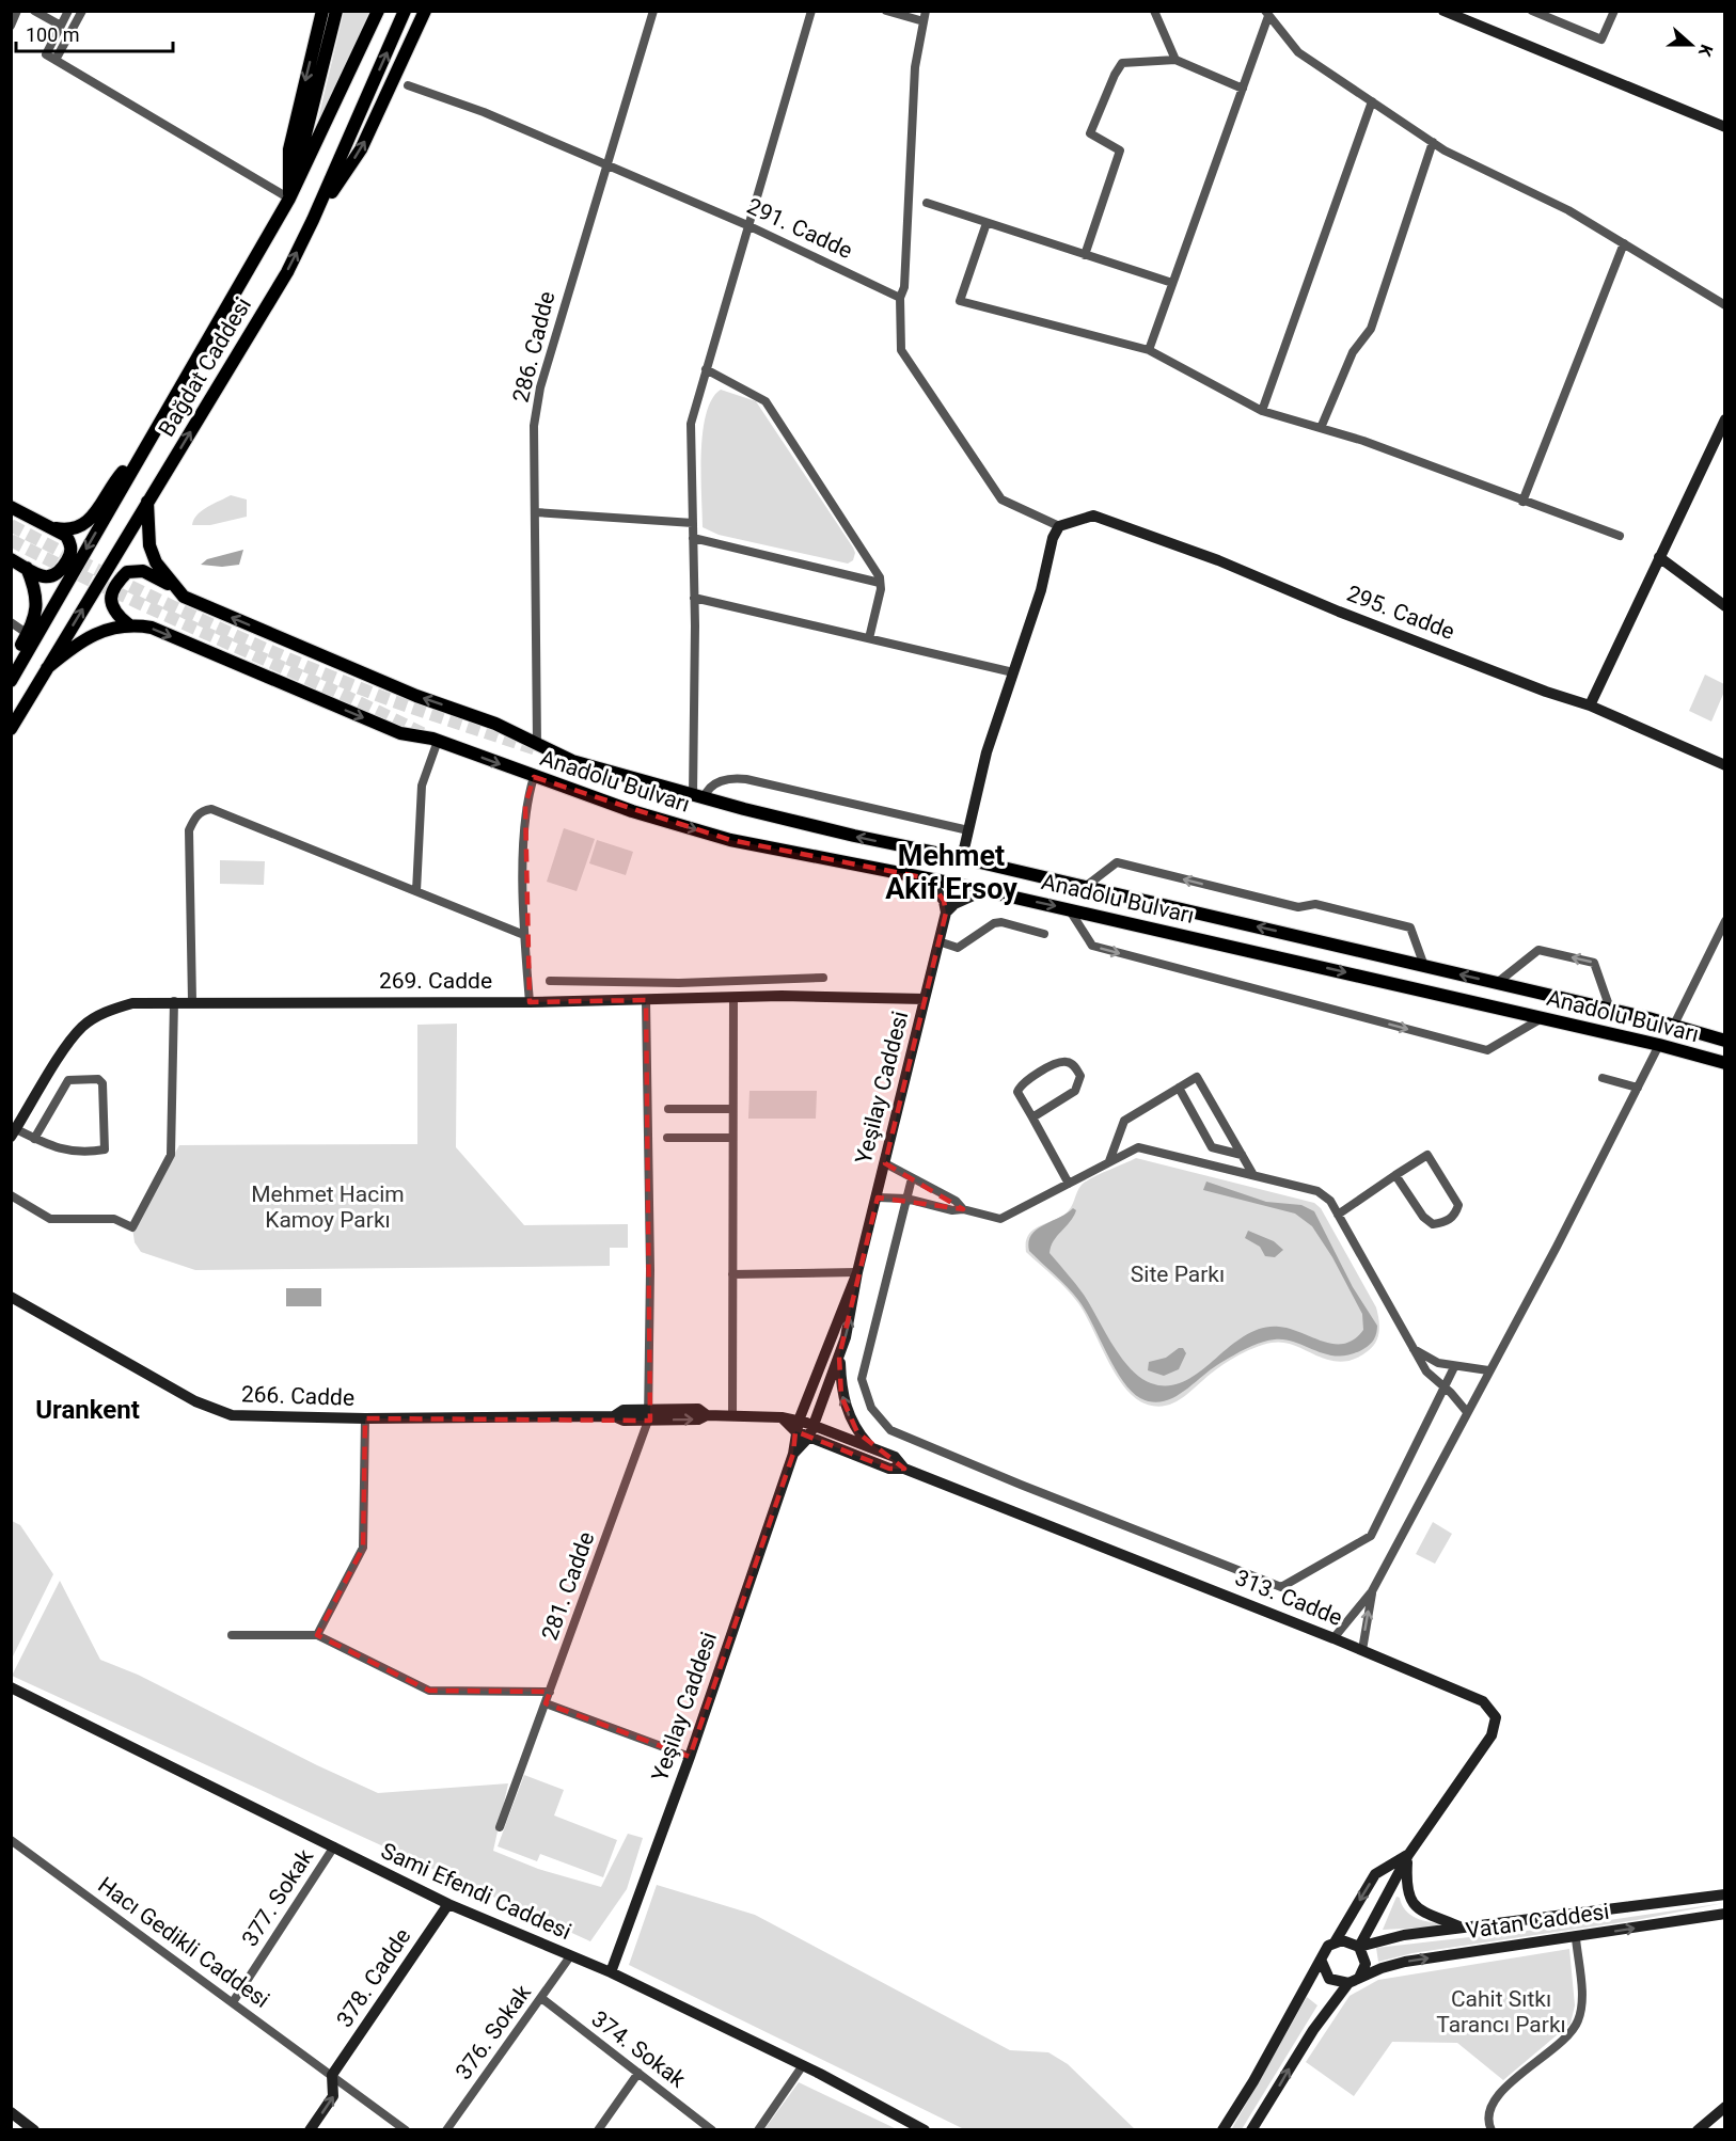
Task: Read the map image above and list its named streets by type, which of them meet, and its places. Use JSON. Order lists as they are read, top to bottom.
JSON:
{
  "streets": {
    "main road": [
      "Bağdat Caddesi",
      "295. Cadde",
      "Anadolu Bulvarı",
      "269. Cadde",
      "Yeşilay Caddesi",
      "266. Cadde",
      "313. Cadde",
      "Sami Efendi Caddesi",
      "Vatan Caddesi",
      "378. Cadde"
    ],
    "street": [
      "291. Cadde",
      "286. Cadde",
      "281. Cadde",
      "377. Sokak",
      "Hacı Gedikli Caddesi",
      "376. Sokak",
      "374. Sokak"
    ]
  },
  "crossings": [
    ["291. Cadde", "286. Cadde"],
    ["286. Cadde", "Anadolu Bulvarı"],
    ["269. Cadde", "Yeşilay Caddesi"],
    ["Yeşilay Caddesi", "266. Cadde"],
    ["Yeşilay Caddesi", "313. Cadde"],
    ["Yeşilay Caddesi", "Sami Efendi Caddesi"],
    ["266. Cadde", "281. Cadde"],
    ["266. Cadde", "313. Cadde"],
    ["313. Cadde", "Vatan Caddesi"],
    ["Sami Efendi Caddesi", "377. Sokak"],
    ["Sami Efendi Caddesi", "378. Cadde"],
    ["Sami Efendi Caddesi", "376. Sokak"],
    ["377. Sokak", "Hacı Gedikli Caddesi"],
    ["Hacı Gedikli Caddesi", "378. Cadde"],
    ["376. Sokak", "374. Sokak"]
  ],
  "districts": ["Mehmet Akif Ersoy", "Urankent"],
  "parks": ["Mehmet Hacim Kamoy Parkı", "Site Parkı", "Cahit Sıtkı Tarancı Parkı"],
  "scale_bar": "100 m",
  "north": "right"
}
